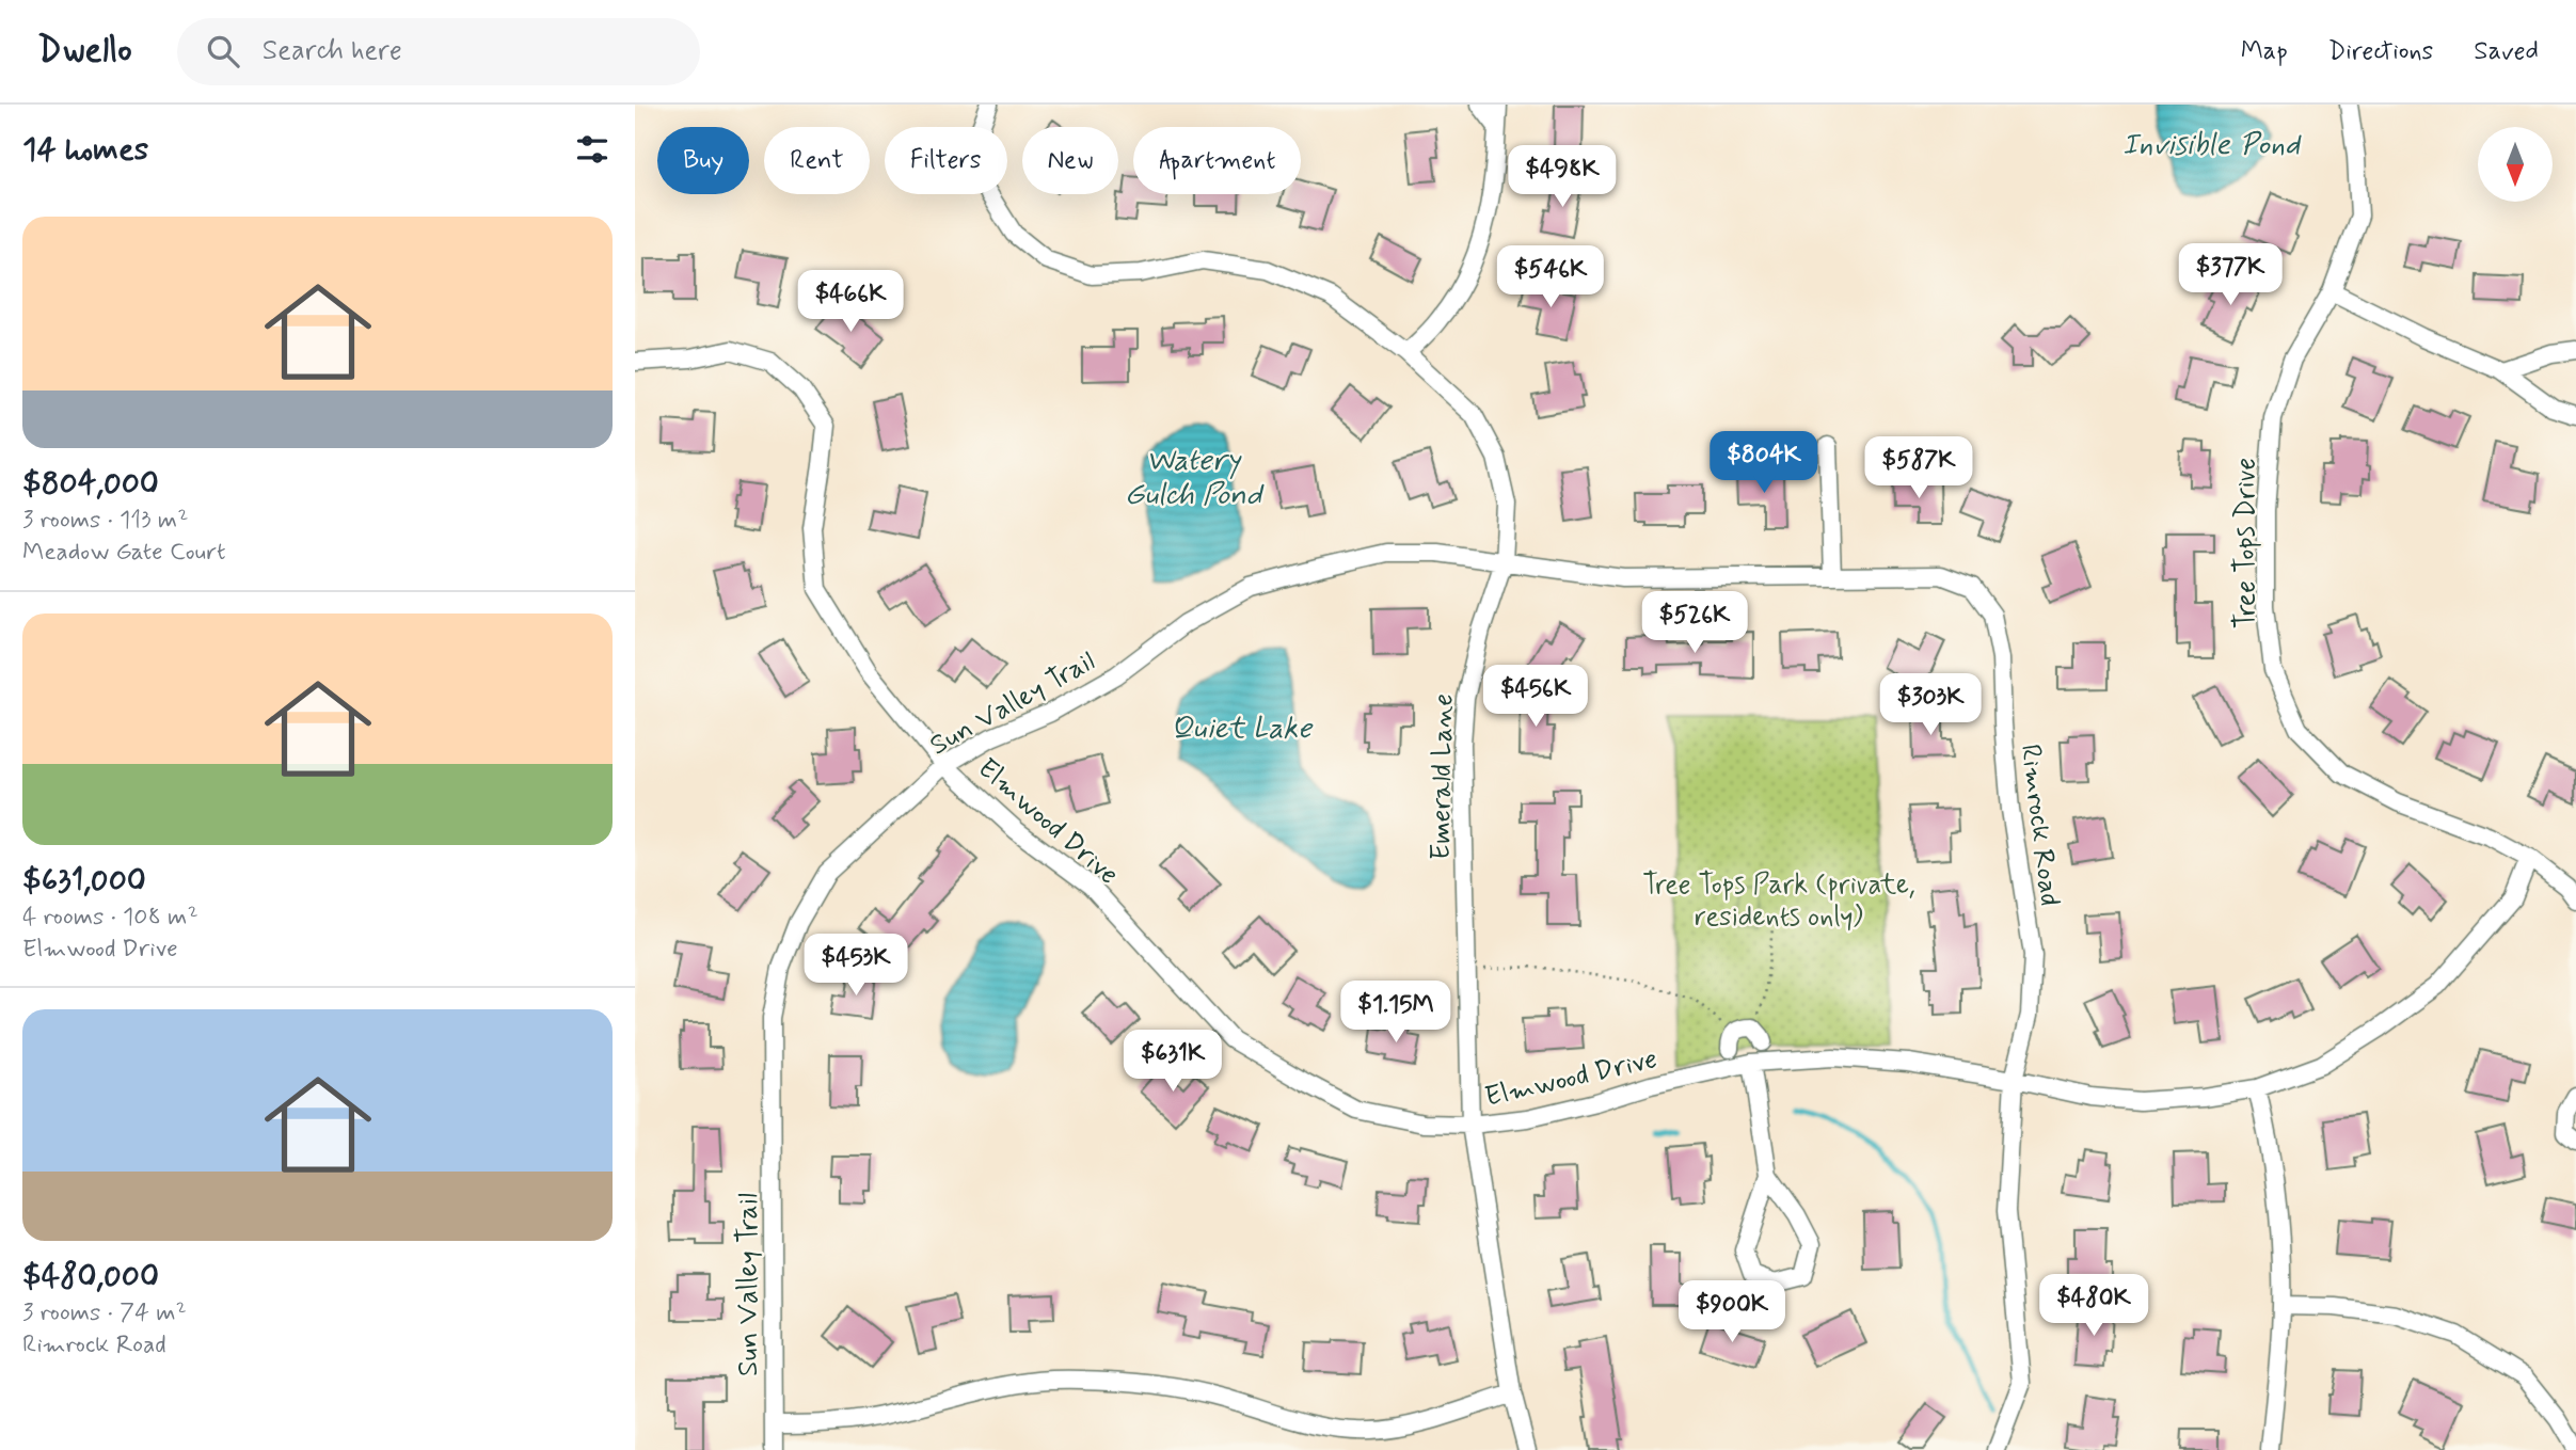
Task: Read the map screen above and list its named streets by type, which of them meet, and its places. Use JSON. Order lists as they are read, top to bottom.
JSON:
{
  "streets": {
    "street": [
      "Tree Tops Drive",
      "Sun Valley Trail",
      "Emerald Lane",
      "Elmwood Drive",
      "Rimrock Road"
    ]
  },
  "crossings": [
    ["Tree Tops Drive", "Elmwood Drive"],
    ["Sun Valley Trail", "Emerald Lane"],
    ["Sun Valley Trail", "Elmwood Drive"],
    ["Sun Valley Trail", "Rimrock Road"],
    ["Emerald Lane", "Elmwood Drive"],
    ["Emerald Lane", "Rimrock Road"],
    ["Elmwood Drive", "Rimrock Road"]
  ],
  "water": ["Invisible Pond", "Watery Gulch Pond", "Quiet Lake"],
  "parks": ["Tree Tops Park (private, residents only)"],
  "north": "bottom",
  "page": {
    "header": "Dwello",
    "search": "Search here",
    "nav": ["Map", "Directions", "Saved"],
    "heading": "14 homes",
    "chip": [
      "Buy",
      "Rent",
      "Filters",
      "New",
      "Apartment"
    ],
    "price": [
      "$498K",
      "$377K",
      "$546K",
      "$466K",
      "$804K",
      "$587K",
      "$526K",
      "$456K",
      "$303K",
      "$453K",
      "$1.15M",
      "$631K",
      "$480K",
      "$900K"
    ],
    "list": [
      {
        "name": "$804,000",
        "note": "3 rooms · 113 m² · Meadow Gate Court"
      },
      {
        "name": "$631,000",
        "note": "4 rooms · 108 m² · Elmwood Drive"
      },
      {
        "name": "$480,000",
        "note": "3 rooms · 74 m² · Rimrock Road"
      }
    ]
  }
}
